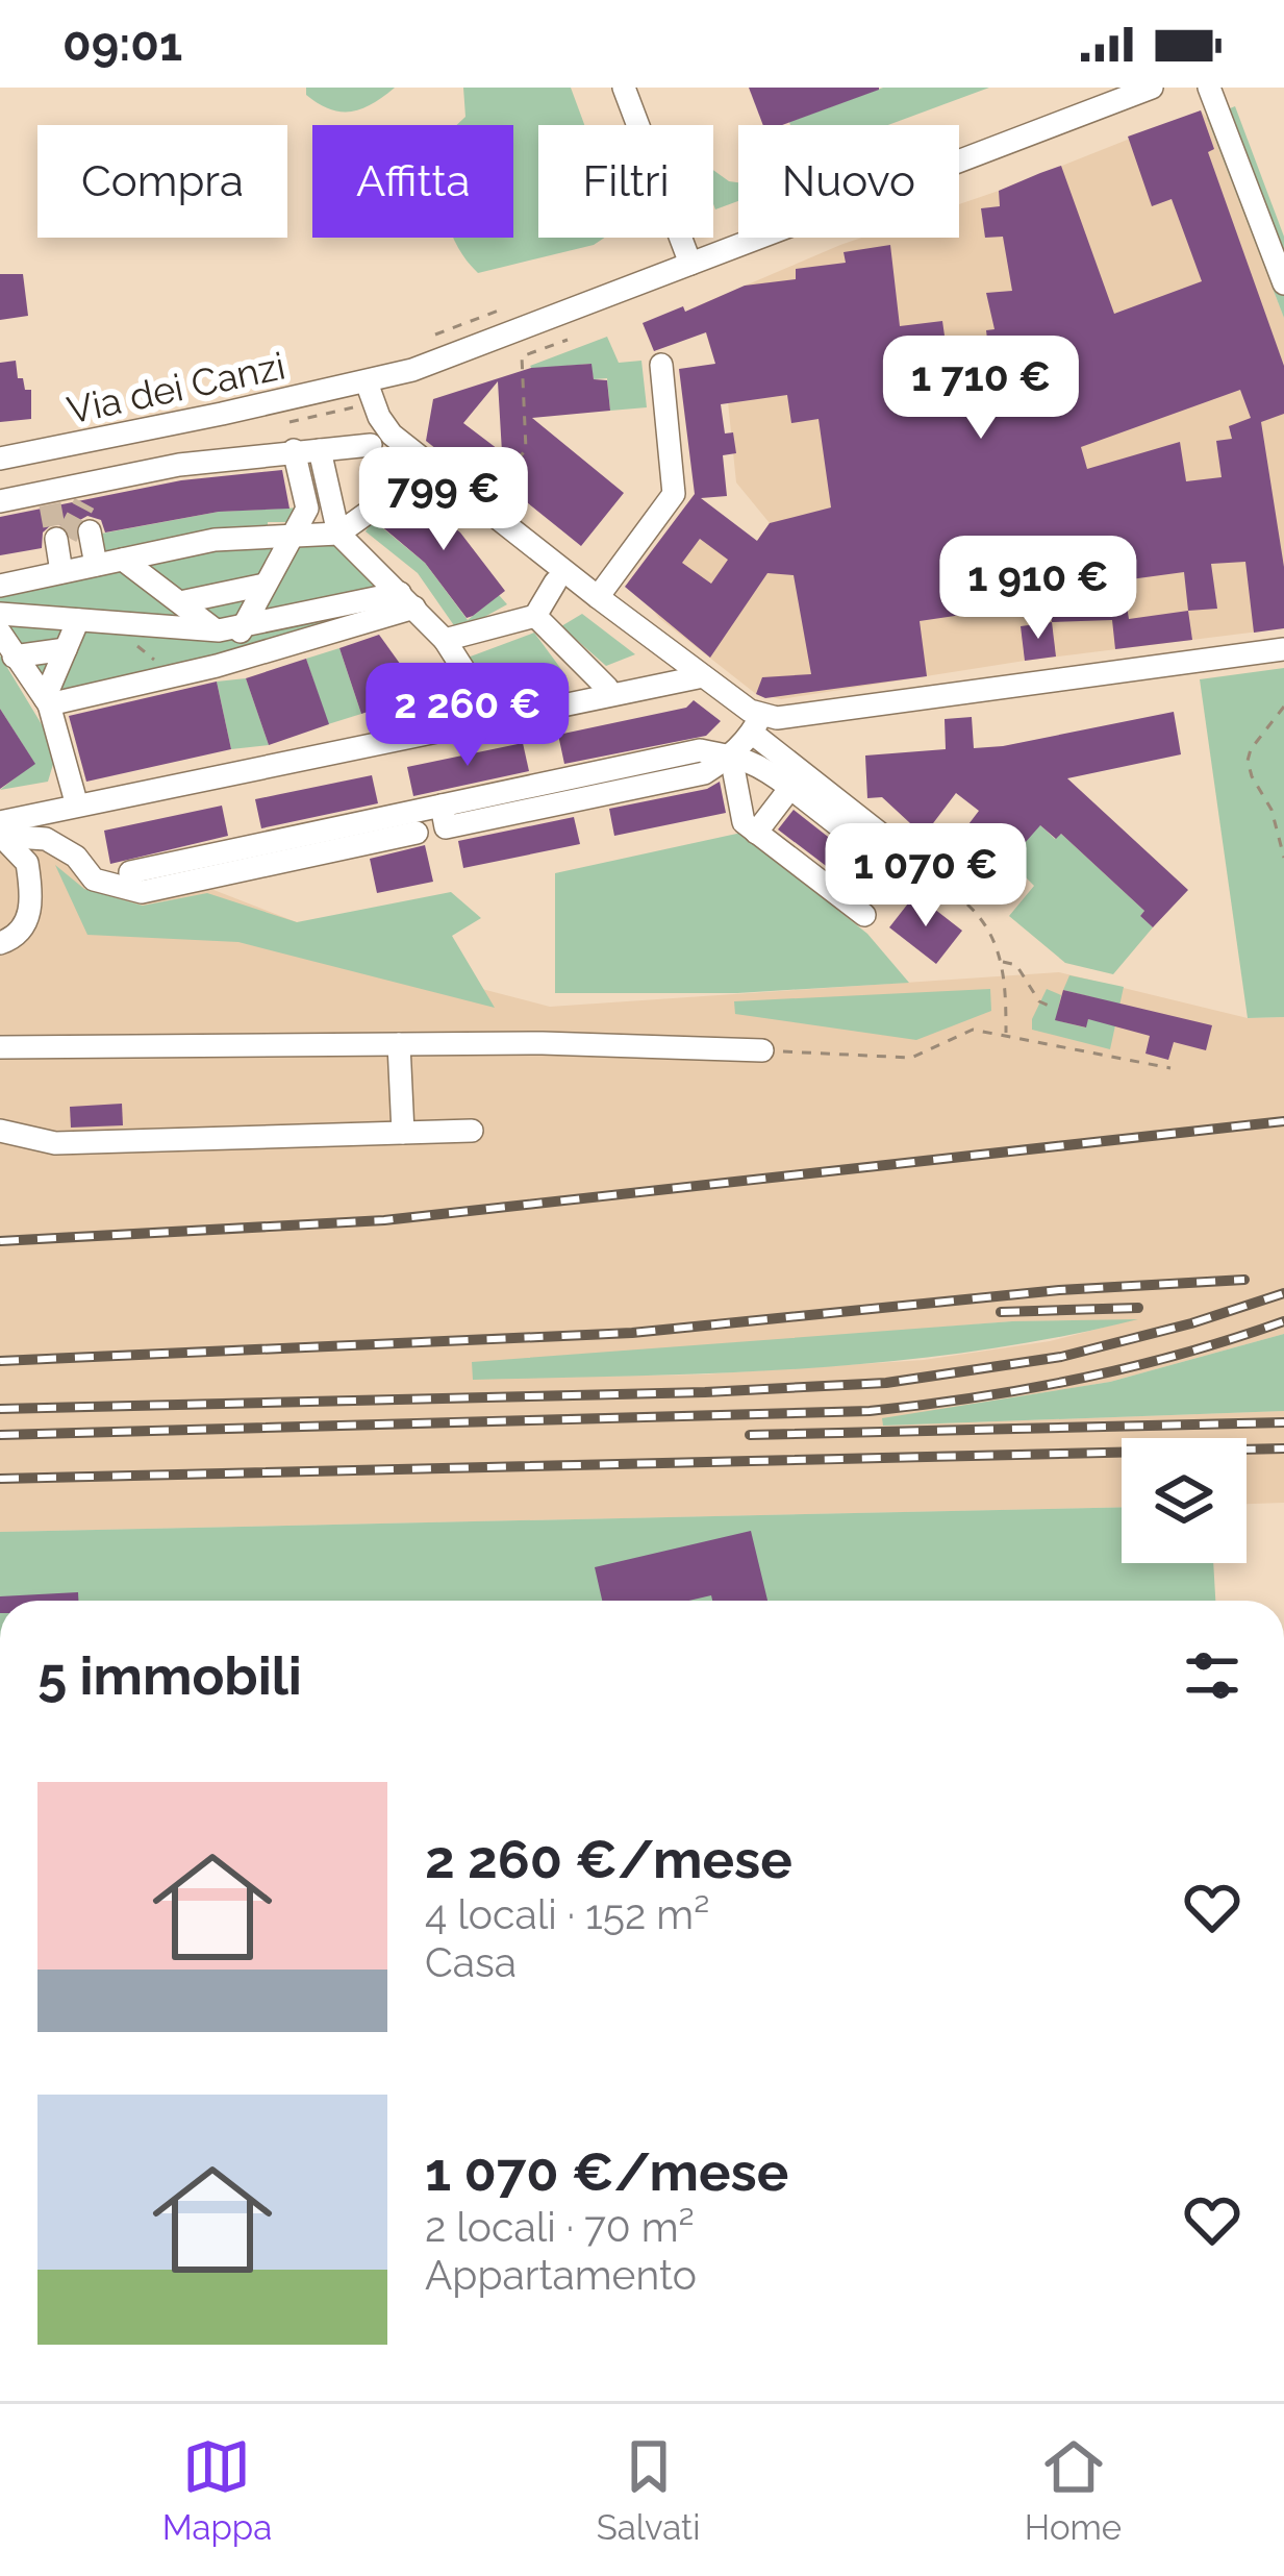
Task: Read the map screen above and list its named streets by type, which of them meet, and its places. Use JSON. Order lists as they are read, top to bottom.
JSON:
{
  "streets": {
    "street": ["Via dei Canzi"]
  },
  "page": {
    "status": "09:01",
    "chip": [
      "Compra",
      "Affitta",
      "Filtri",
      "Nuovo"
    ],
    "price": [
      "1 710 €",
      "799 €",
      "1 910 €",
      "2 260 €",
      "1 070 €"
    ],
    "heading": "5 immobili",
    "list": [
      {
        "name": "2 260 €/mese",
        "note": "4 locali · 152 m² · Casa"
      },
      {
        "name": "1 070 €/mese",
        "note": "2 locali · 70 m² · Appartamento"
      }
    ],
    "tabs": ["Mappa", "Salvati", "Home"]
  }
}
